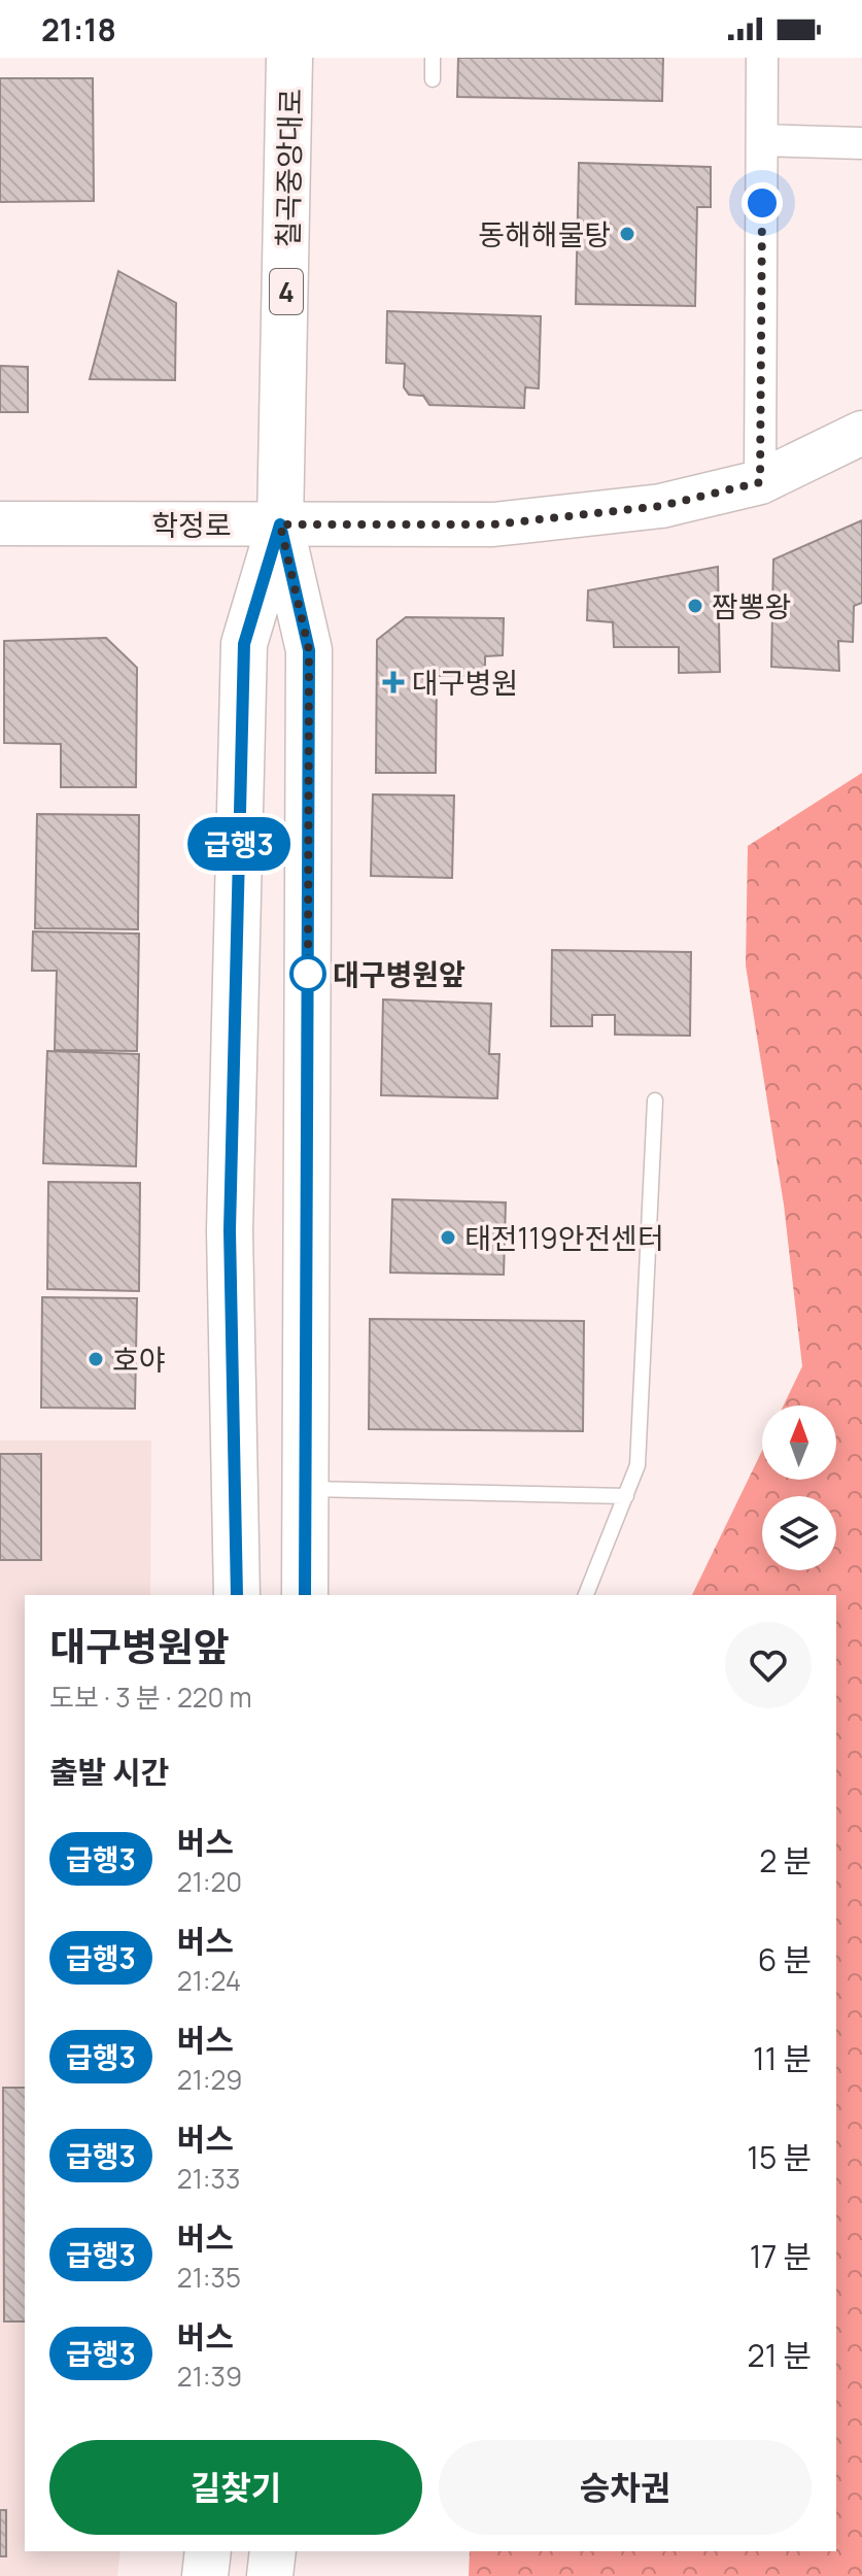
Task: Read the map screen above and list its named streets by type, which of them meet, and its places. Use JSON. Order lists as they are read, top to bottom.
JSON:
{
  "streets": {
    "main road": ["칠곡중앙대로", "4", "학정로"]
  },
  "crossings": [
    ["칠곡중앙대로", "학정로"]
  ],
  "places": {
    "other": [
      "동해해물탕",
      "짬뽕왕",
      "대구병원앞",
      "태전119안전센터",
      "호야"
    ],
    "health": ["대구병원"]
  },
  "lines": ["bus line 급행3"],
  "north": "top",
  "page": {
    "status": "21:18",
    "on_map": "급행3",
    "heading": [
      ["대구병원앞", "도보 · 3 분 · 220 m"],
      "출발 시간"
    ],
    "list": [
      {
        "mark": "급행3",
        "name": "버스",
        "note": "21:20",
        "value": "2 분"
      },
      {
        "mark": "급행3",
        "name": "버스",
        "note": "21:24",
        "value": "6 분"
      },
      {
        "mark": "급행3",
        "name": "버스",
        "note": "21:29",
        "value": "11 분"
      },
      {
        "mark": "급행3",
        "name": "버스",
        "note": "21:33",
        "value": "15 분"
      },
      {
        "mark": "급행3",
        "name": "버스",
        "note": "21:35",
        "value": "17 분"
      },
      {
        "mark": "급행3",
        "name": "버스",
        "note": "21:39",
        "value": "21 분"
      }
    ],
    "buttons": ["길찾기", "승차권"]
  }
}
